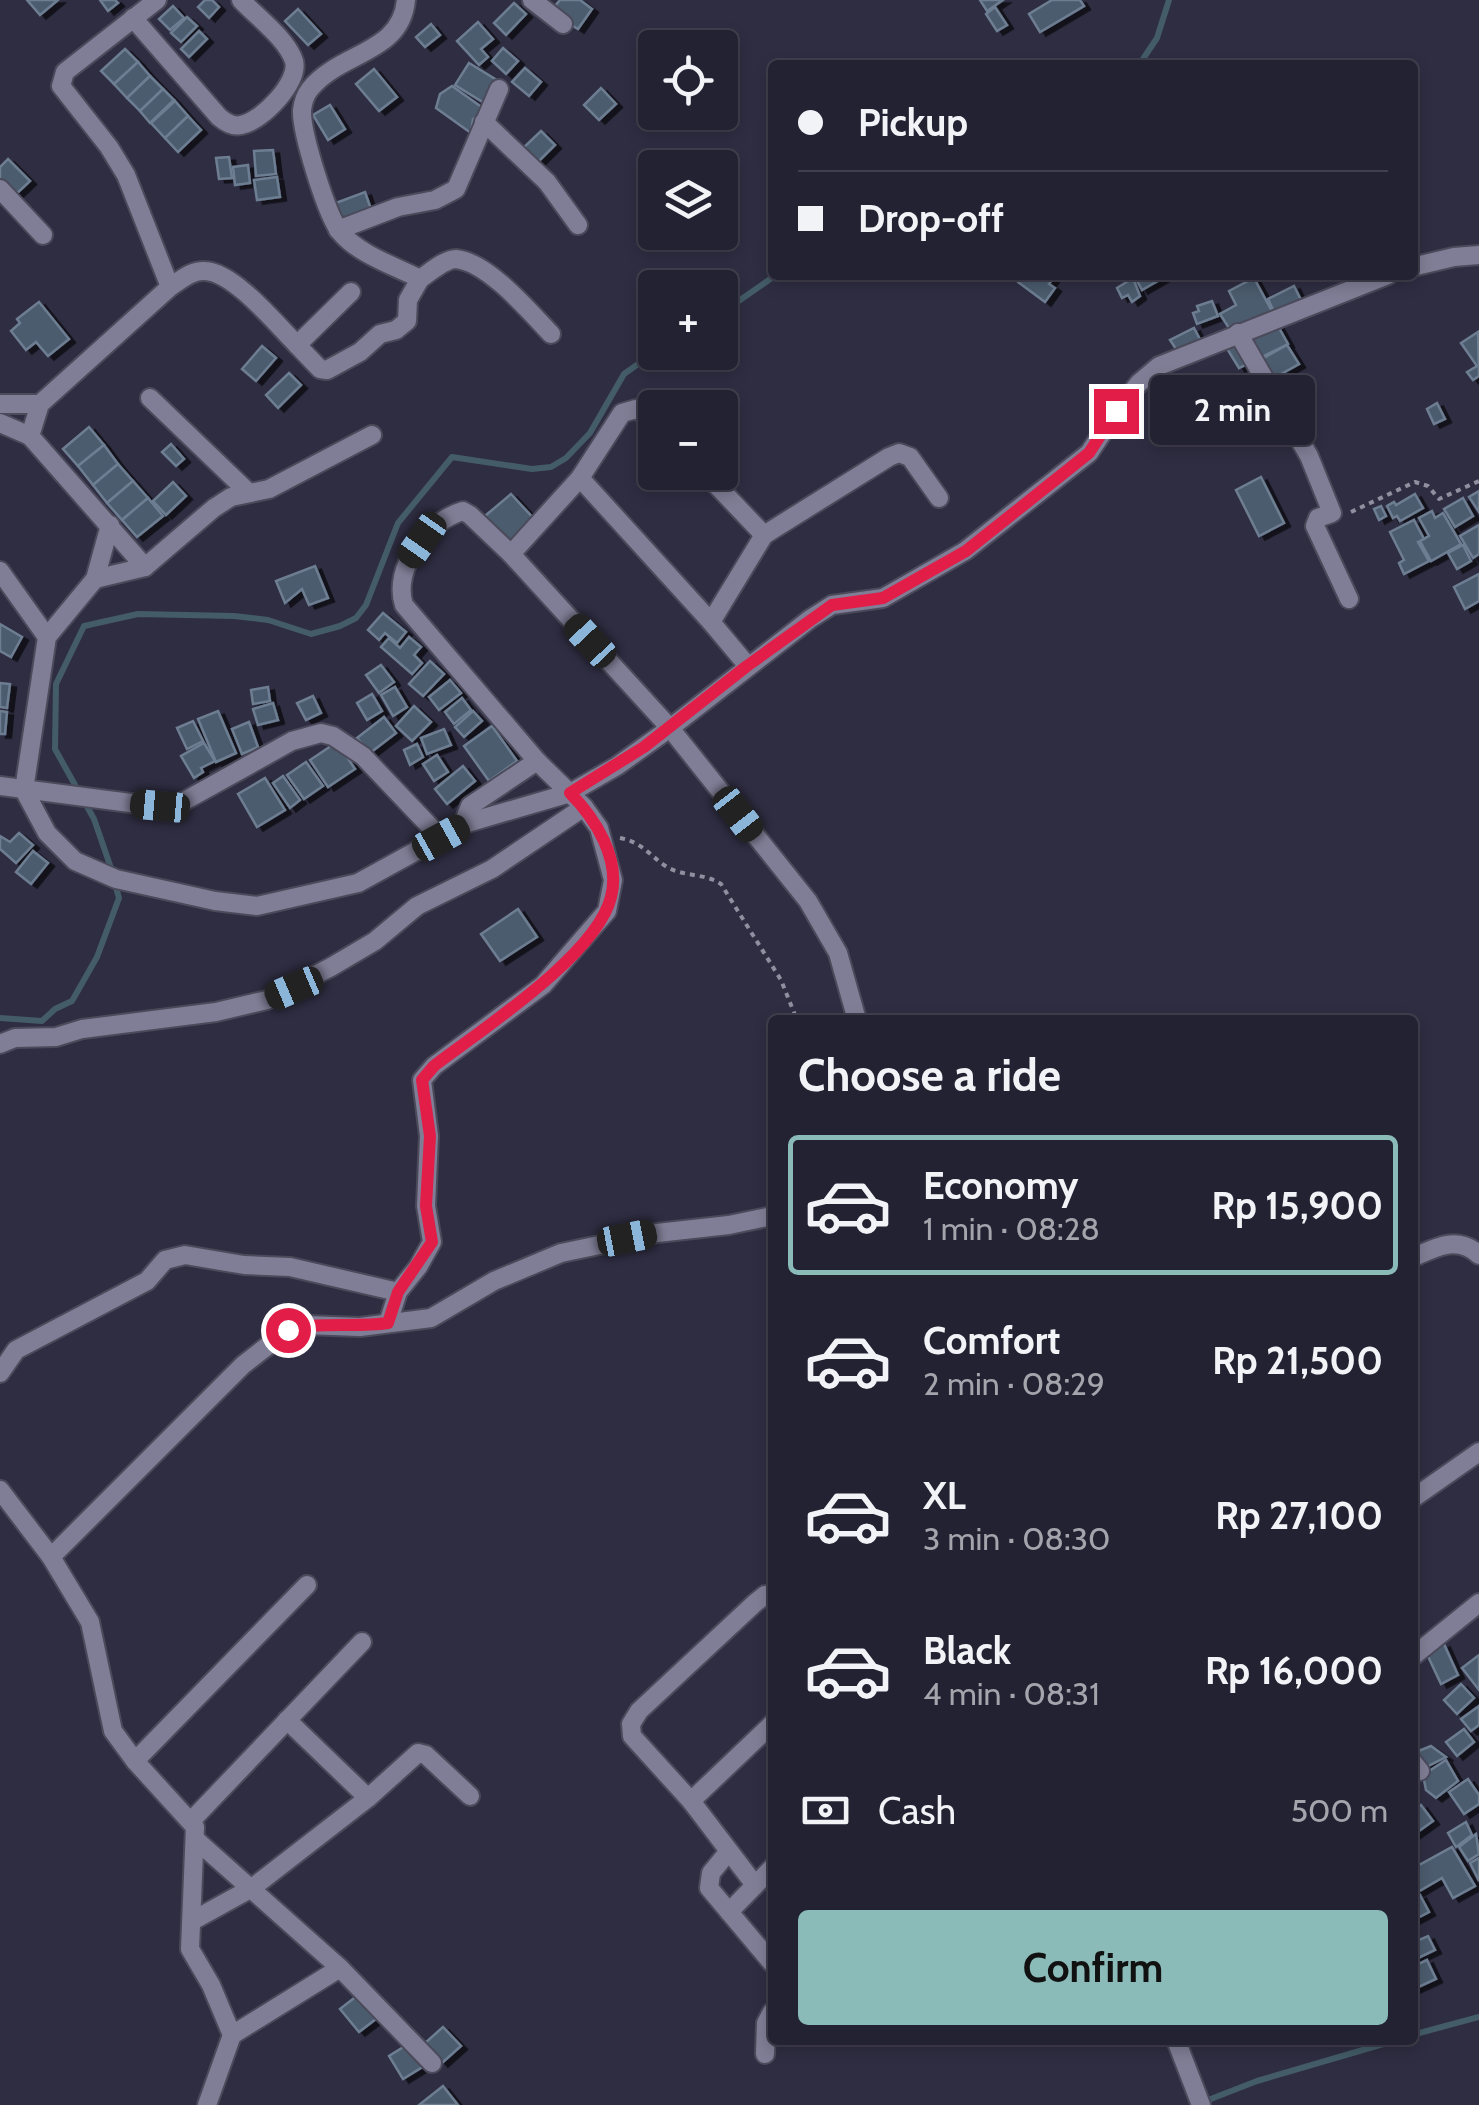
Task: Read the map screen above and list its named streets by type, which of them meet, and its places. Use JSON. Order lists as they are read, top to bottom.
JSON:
{
  "page": {
    "map_buttons": ["+", "−"],
    "banner": ["Pickup", "Drop-off"],
    "bubble": "2 min",
    "heading": "Choose a ride",
    "list": [
      {
        "name": "Economy",
        "note": "1 min · 08:28",
        "value": "Rp 15,900"
      },
      {
        "name": "Comfort",
        "note": "2 min · 08:29",
        "value": "Rp 21,500"
      },
      {
        "name": "XL",
        "note": "3 min · 08:30",
        "value": "Rp 27,100"
      },
      {
        "name": "Black",
        "note": "4 min · 08:31",
        "value": "Rp 16,000"
      }
    ],
    "pay": ["Cash", "500 m"],
    "buttons": "Confirm"
  }
}
